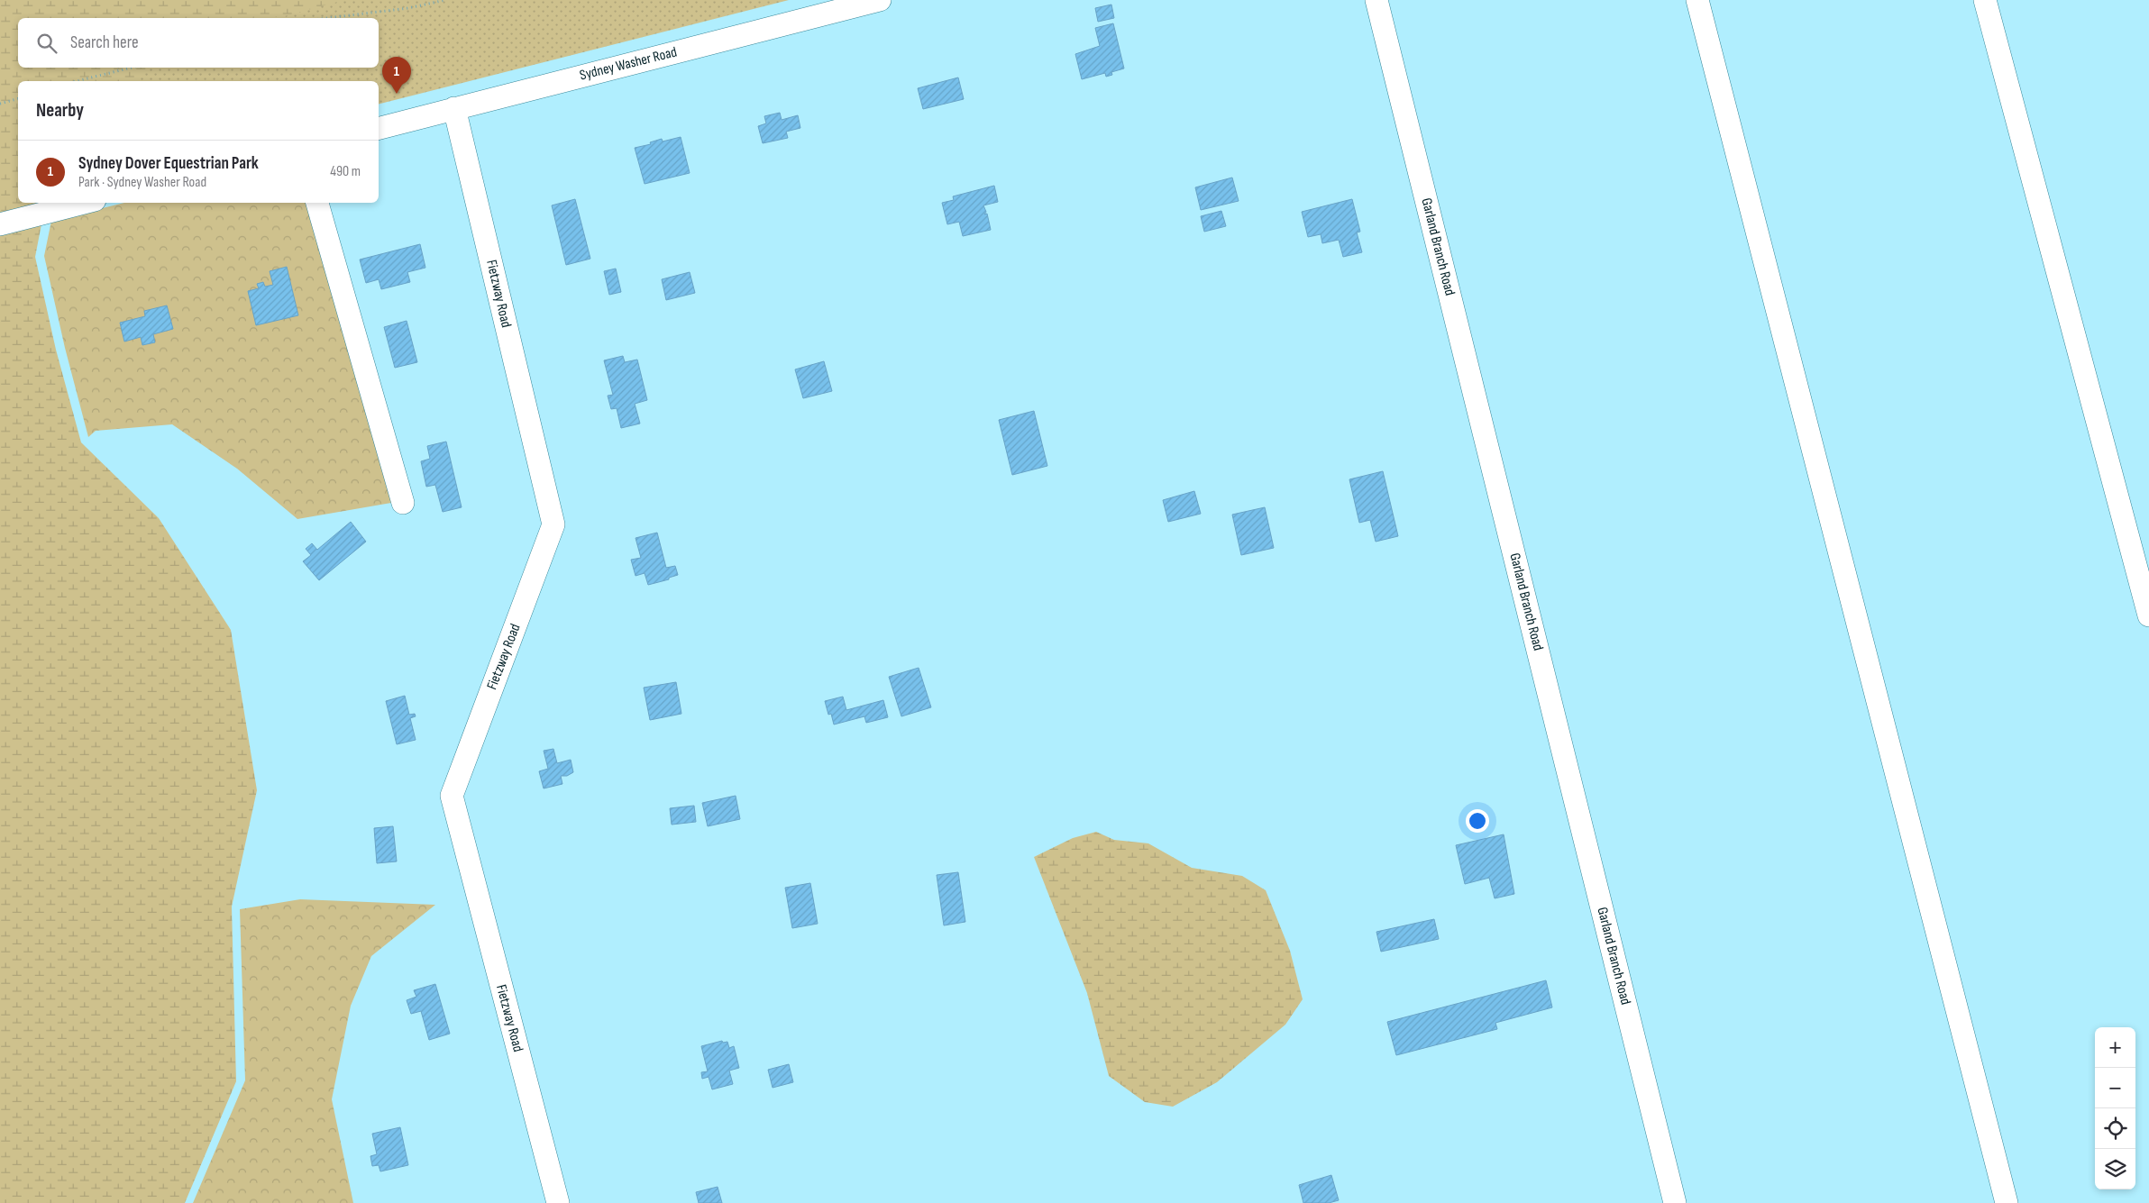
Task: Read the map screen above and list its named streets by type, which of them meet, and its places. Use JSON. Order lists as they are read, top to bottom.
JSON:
{
  "streets": {
    "street": ["Sydney Washer Road", "Garland Branch Road", "Fietzway Road"]
  },
  "crossings": [
    ["Sydney Washer Road", "Fietzway Road"]
  ],
  "page": {
    "search": "Search here",
    "pins": "1",
    "heading": "Nearby",
    "list": [
      {
        "mark": "1",
        "name": "Sydney Dover Equestrian Park",
        "note": "Park · Sydney Washer Road",
        "value": "490 m"
      }
    ],
    "map_buttons": ["+", "−"]
  }
}
